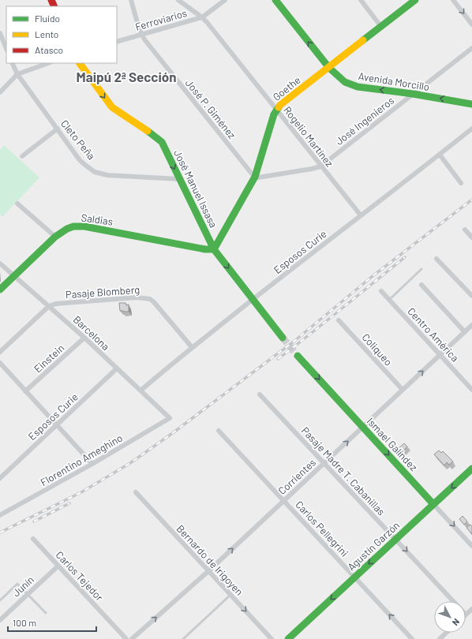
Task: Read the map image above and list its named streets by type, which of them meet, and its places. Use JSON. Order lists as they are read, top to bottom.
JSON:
{
  "streets": {
    "main road": [
      "Avenida Morcillo",
      "Goethe",
      "José Manuel Issasa",
      "Saldias",
      "Ismael Galíndez",
      "Agustín Garzón"
    ],
    "street": [
      "Ferroviarios",
      "José P. Giménez",
      "José Ingenieros",
      "Rogelio Martínez",
      "Cleto Peña",
      "Esposos Curie",
      "Pasaje Blomberg",
      "Barcelona",
      "Centro América",
      "Coliqueo",
      "Einstein",
      "Florentino Ameghino",
      "Pasaje Madre T. Cabanillas",
      "Corrientes",
      "Carlos Pellegrini",
      "Bernardo de Irigoyen",
      "Carlos Tejedor",
      "Junín"
    ]
  },
  "crossings": [
    ["Ferroviarios", "José P. Giménez"],
    ["Ferroviarios", "Rogelio Martínez"],
    ["Avenida Morcillo", "Goethe"],
    ["Avenida Morcillo", "José Ingenieros"],
    ["Goethe", "José P. Giménez"],
    ["Goethe", "José Ingenieros"],
    ["Goethe", "Rogelio Martínez"],
    ["Goethe", "José Manuel Issasa"],
    ["Goethe", "Saldias"],
    ["José P. Giménez", "José Ingenieros"],
    ["José Ingenieros", "Rogelio Martínez"],
    ["Rogelio Martínez", "Esposos Curie"],
    ["Cleto Peña", "José Manuel Issasa"],
    ["José Manuel Issasa", "Saldias"],
    ["José Manuel Issasa", "Esposos Curie"],
    ["Saldias", "Barcelona"],
    ["Esposos Curie", "Pasaje Blomberg"],
    ["Esposos Curie", "Barcelona"],
    ["Pasaje Blomberg", "Barcelona"],
    ["Barcelona", "Einstein"],
    ["Barcelona", "Florentino Ameghino"],
    ["Centro América", "Corrientes"],
    ["Coliqueo", "Corrientes"],
    ["Ismael Galíndez", "Corrientes"],
    ["Ismael Galíndez", "Agustín Garzón"],
    ["Pasaje Madre T. Cabanillas", "Corrientes"],
    ["Pasaje Madre T. Cabanillas", "Agustín Garzón"],
    ["Corrientes", "Carlos Pellegrini"],
    ["Corrientes", "Bernardo de Irigoyen"],
    ["Carlos Pellegrini", "Agustín Garzón"],
    ["Carlos Tejedor", "Junín"]
  ],
  "one_way": [
    "Avenida Morcillo",
    "José Manuel Issasa",
    "Ismael Galíndez",
    "Corrientes",
    "Agustín Garzón"
  ],
  "districts": ["Maipú 2ª Sección"],
  "legend": ["Fluido", "Lento", "Atasco"],
  "scale_bar": "100 m",
  "north": "bottom right"
}
